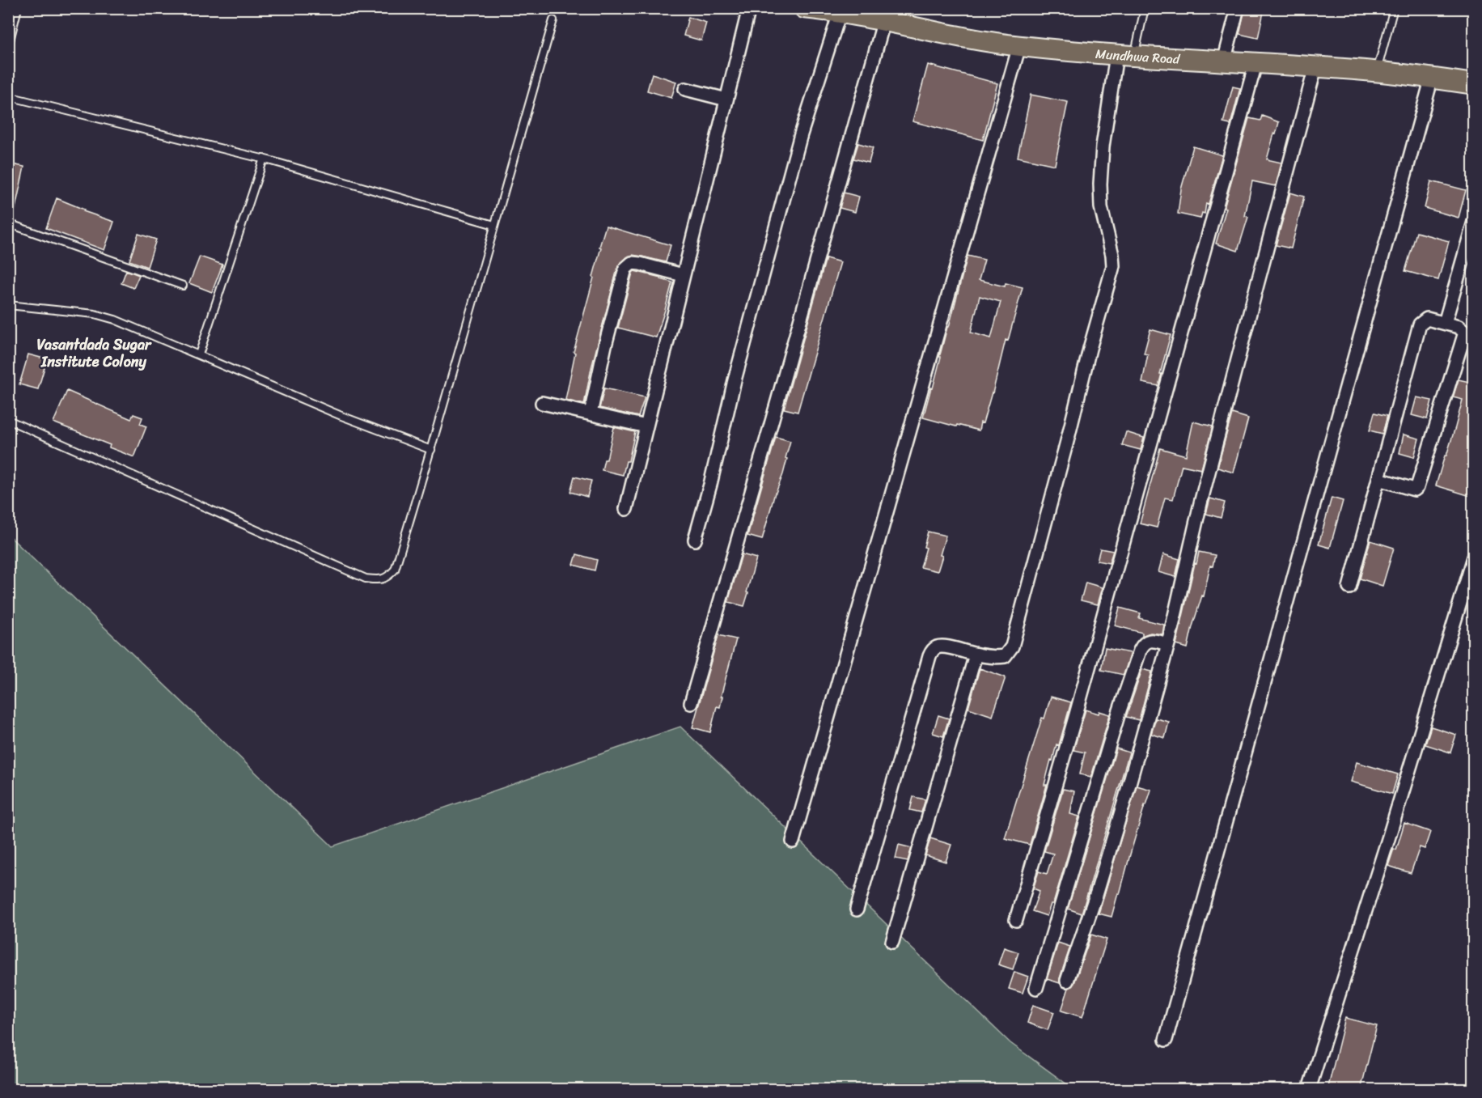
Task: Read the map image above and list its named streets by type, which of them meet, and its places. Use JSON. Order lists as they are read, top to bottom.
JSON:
{
  "streets": {
    "main road": ["Mundhwa Road"]
  },
  "districts": ["Vasantdada Sugar Institute Colony"]
}
